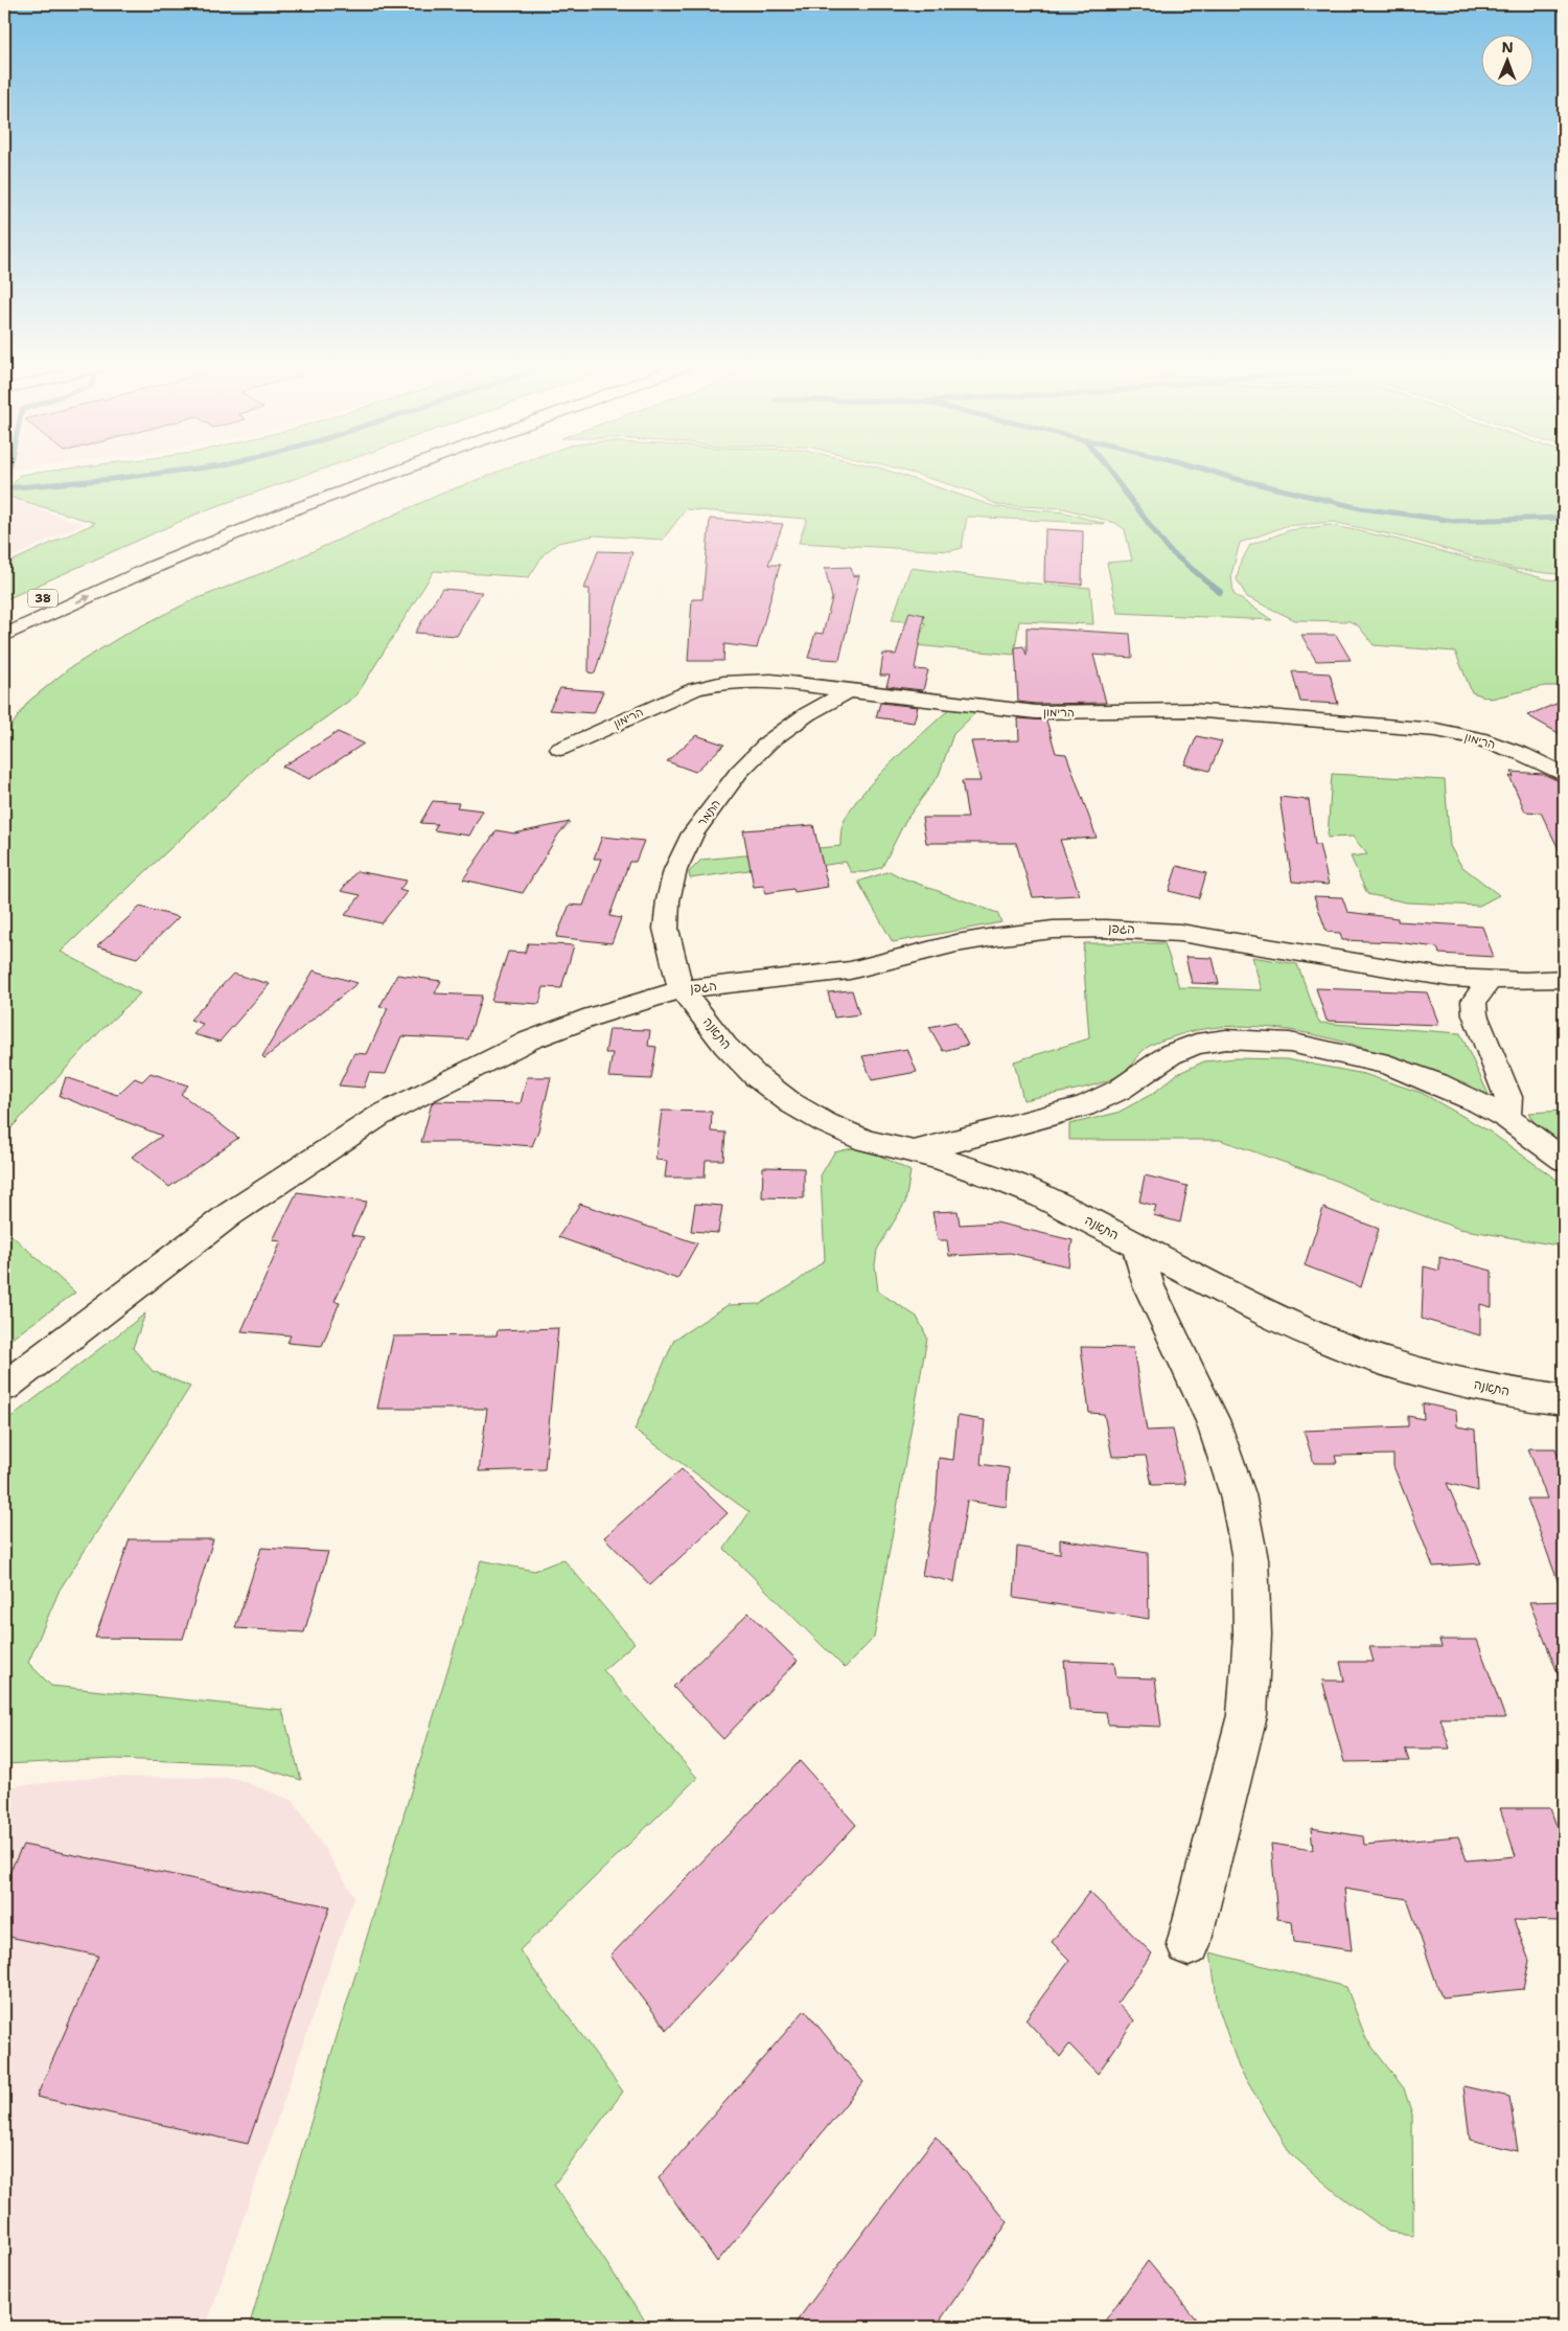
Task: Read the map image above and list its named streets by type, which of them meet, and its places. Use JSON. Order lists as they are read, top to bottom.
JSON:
{
  "streets": {
    "main road": [
      "38",
      "הרימון",
      "התמר",
      "הגפן",
      "התאנה"
    ]
  },
  "crossings": [
    ["הרימון", "התמר"],
    ["התמר", "הגפן"],
    ["התמר", "התאנה"],
    ["הגפן", "התאנה"]
  ],
  "north": "top"
}
